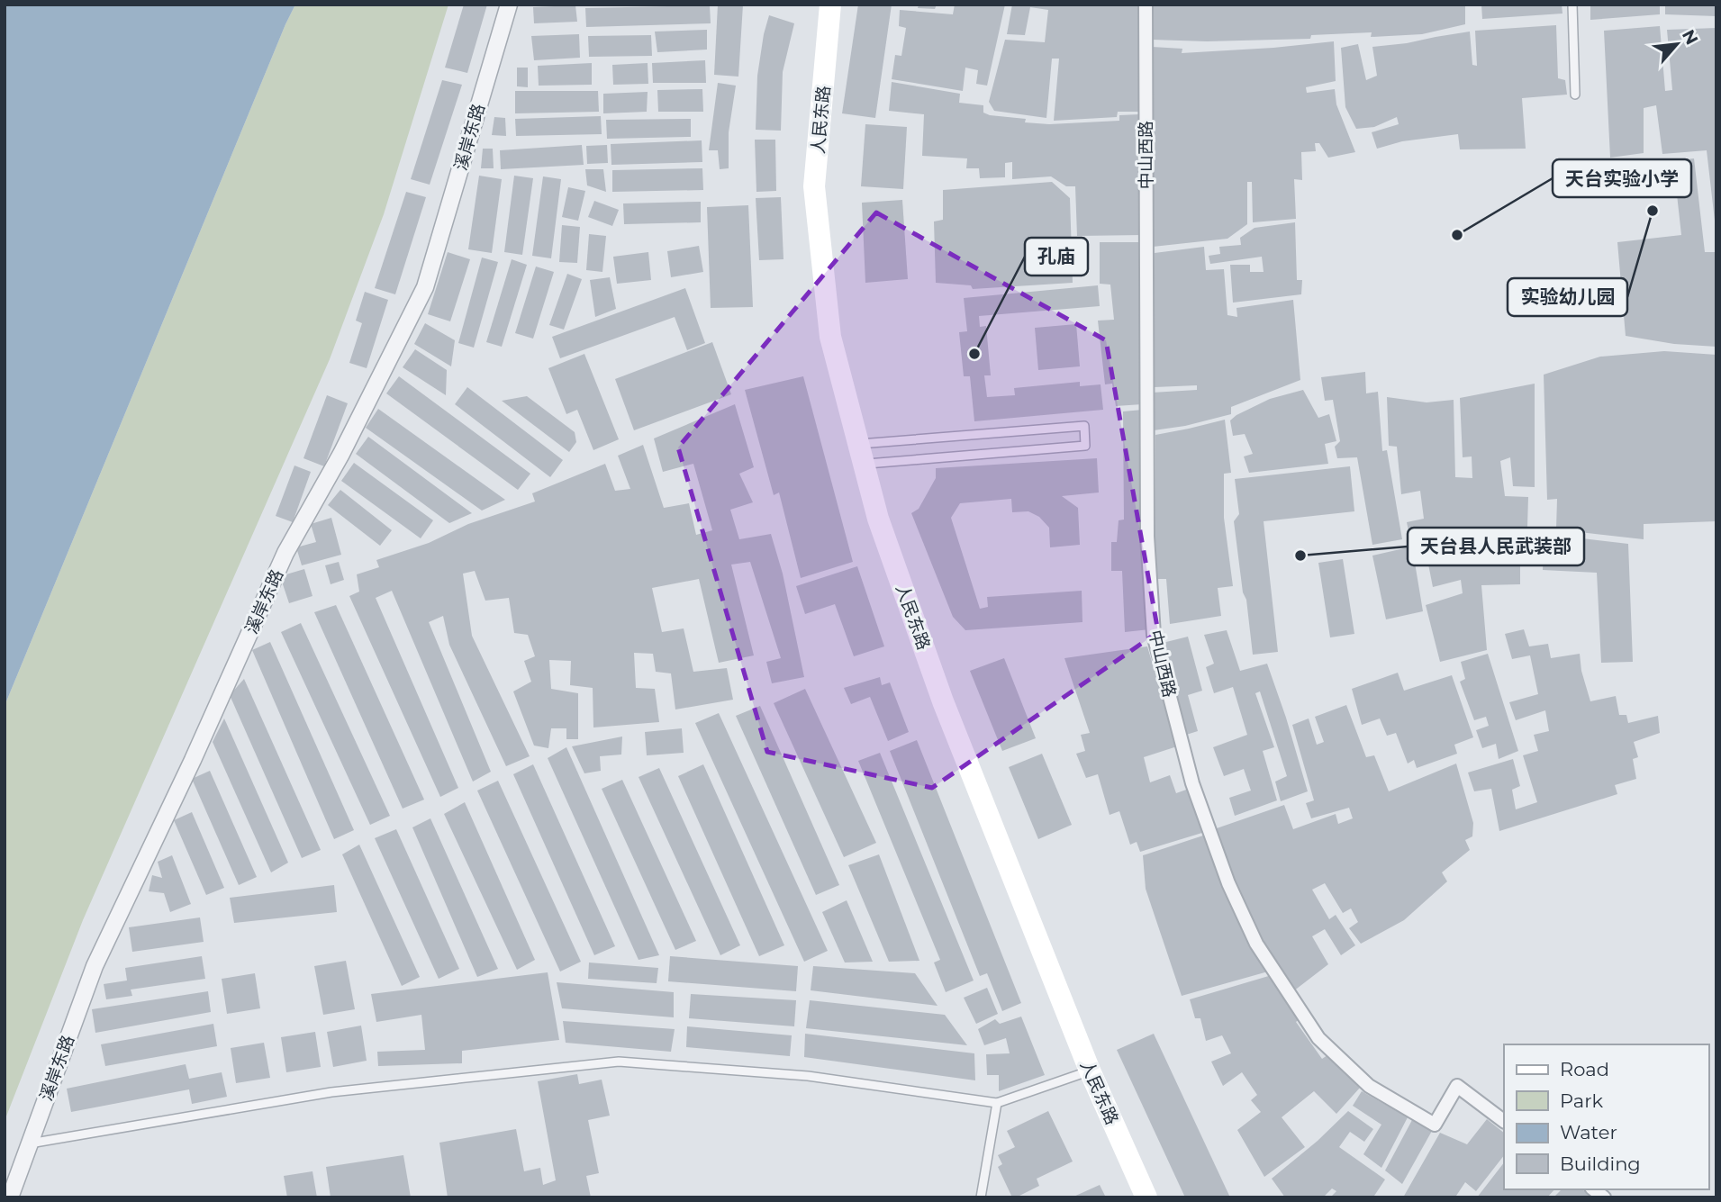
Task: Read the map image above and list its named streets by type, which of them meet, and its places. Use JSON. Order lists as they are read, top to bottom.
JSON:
{
  "streets": {
    "main road": ["人民东路"],
    "street": ["溪岸东路", "中山西路"]
  },
  "places": [
    "实验幼儿园",
    "天台实验小学",
    "孔庙",
    "天台县人民武装部"
  ],
  "legend": [
    "Road",
    "Park",
    "Water",
    "Building"
  ],
  "north": "top right"
}
